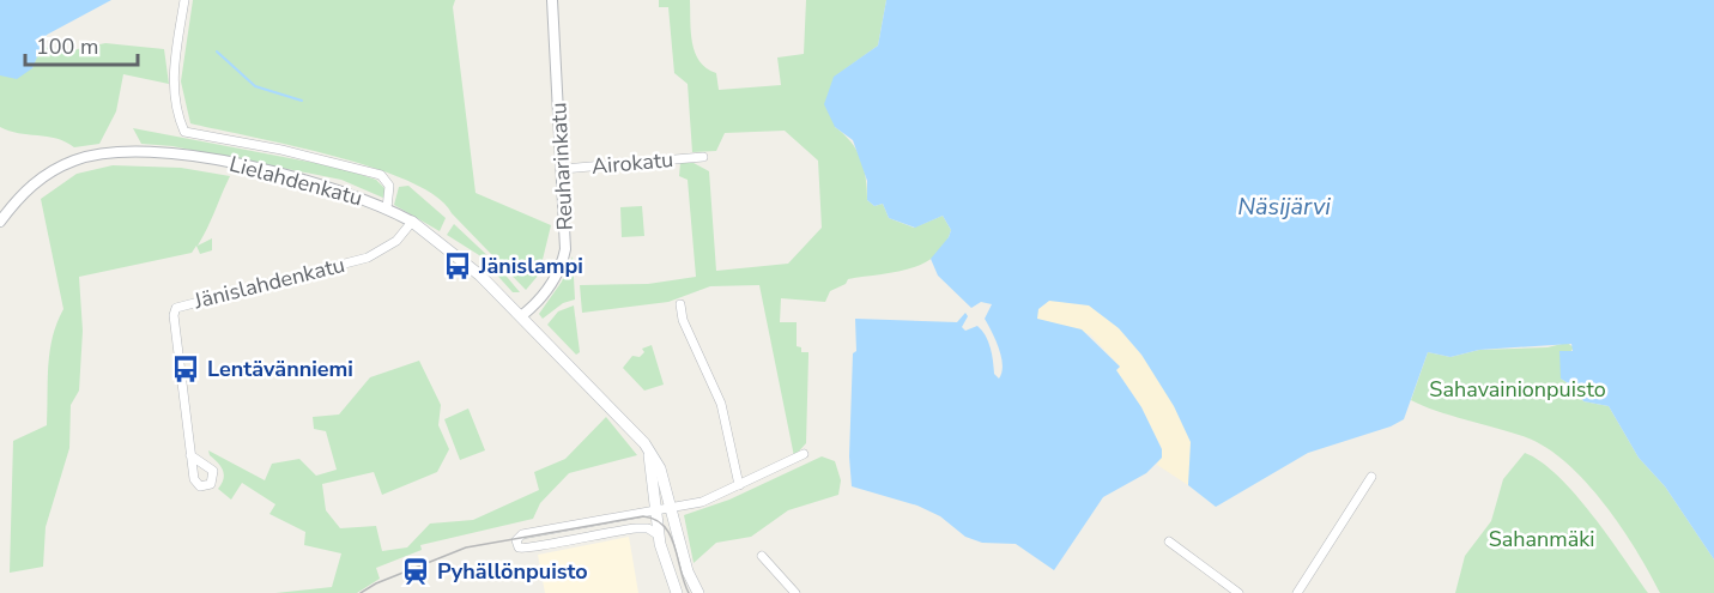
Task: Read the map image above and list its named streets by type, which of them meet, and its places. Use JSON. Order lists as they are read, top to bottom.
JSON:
{
  "streets": {
    "main road": ["Lielahdenkatu"],
    "street": ["Airokatu", "Reuharinkatu", "Jänislahdenkatu"]
  },
  "crossings": [
    ["Airokatu", "Reuharinkatu"],
    ["Reuharinkatu", "Lielahdenkatu"],
    ["Lielahdenkatu", "Jänislahdenkatu"]
  ],
  "water": ["Näsijärvi"],
  "parks": ["Sahavainionpuisto", "Sahanmäki"],
  "places": {
    "bus stop": ["Jänislampi", "Lentävänniemi"],
    "station": ["Pyhällönpuisto"]
  },
  "scale_bar": "100 m"
}
